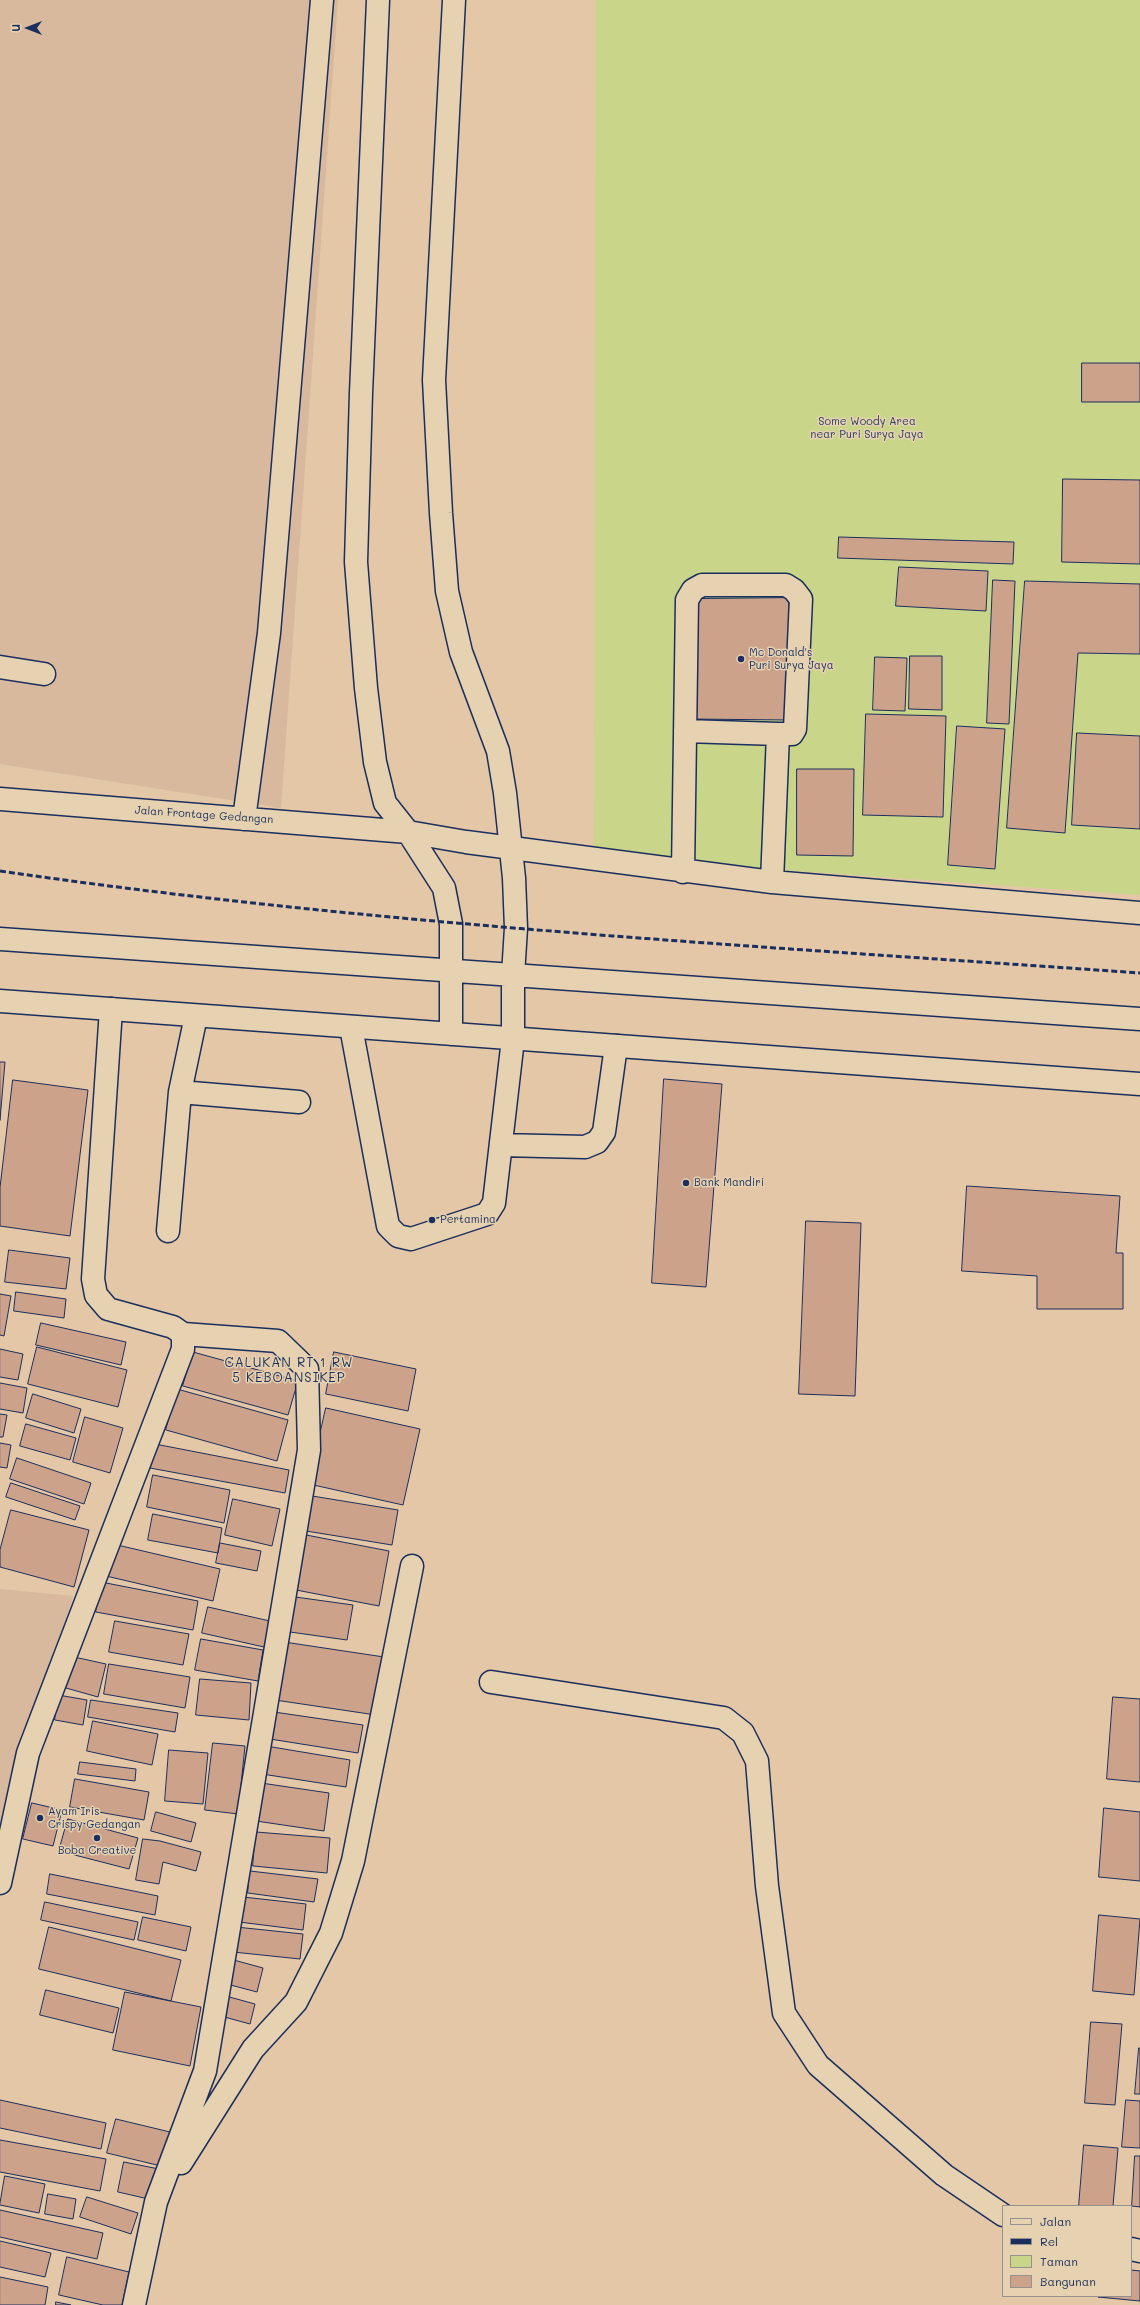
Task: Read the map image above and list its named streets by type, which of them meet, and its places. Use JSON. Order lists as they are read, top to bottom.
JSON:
{
  "streets": {
    "main road": ["Jalan Frontage Gedangan"]
  },
  "districts": ["CALUKAN RT 1 RW 5 KEBOANSIKEP"],
  "parks": ["Some Woody Area near Puri Surya Jaya"],
  "places": [
    "Mc Donald's Puri Surya Jaya",
    "Bank Mandiri",
    "Pertamina",
    "Ayam Iris Crispy Gedangan",
    "Boba Creative"
  ],
  "legend": [
    "Jalan",
    "Rel",
    "Taman",
    "Bangunan"
  ],
  "north": "left"
}
